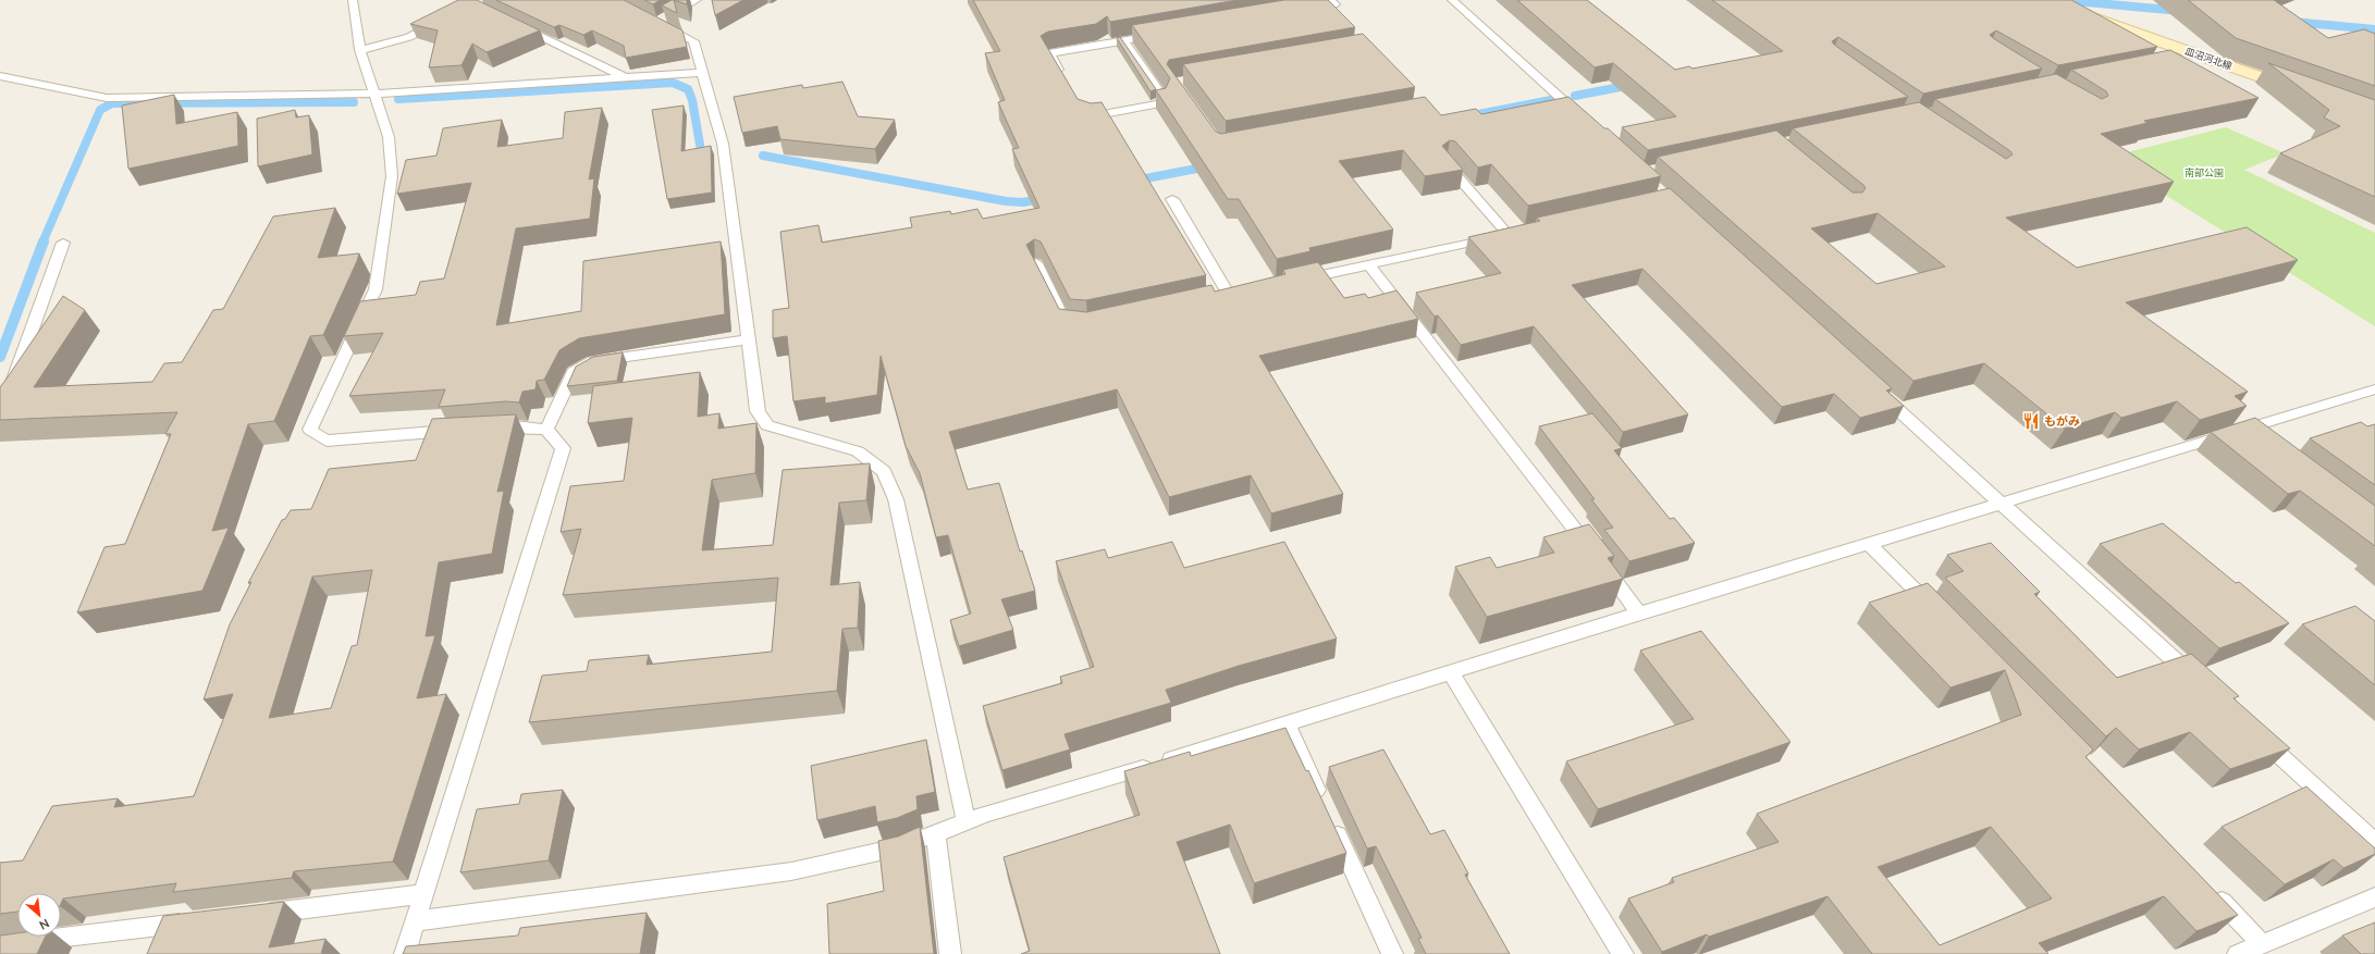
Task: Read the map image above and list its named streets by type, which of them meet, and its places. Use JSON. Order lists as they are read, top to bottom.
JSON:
{
  "streets": {
    "main road": ["皿沼河北線"]
  },
  "parks": ["南部公園"],
  "places": {
    "restaurant": ["もがみ"]
  },
  "north": "bottom right"
}
